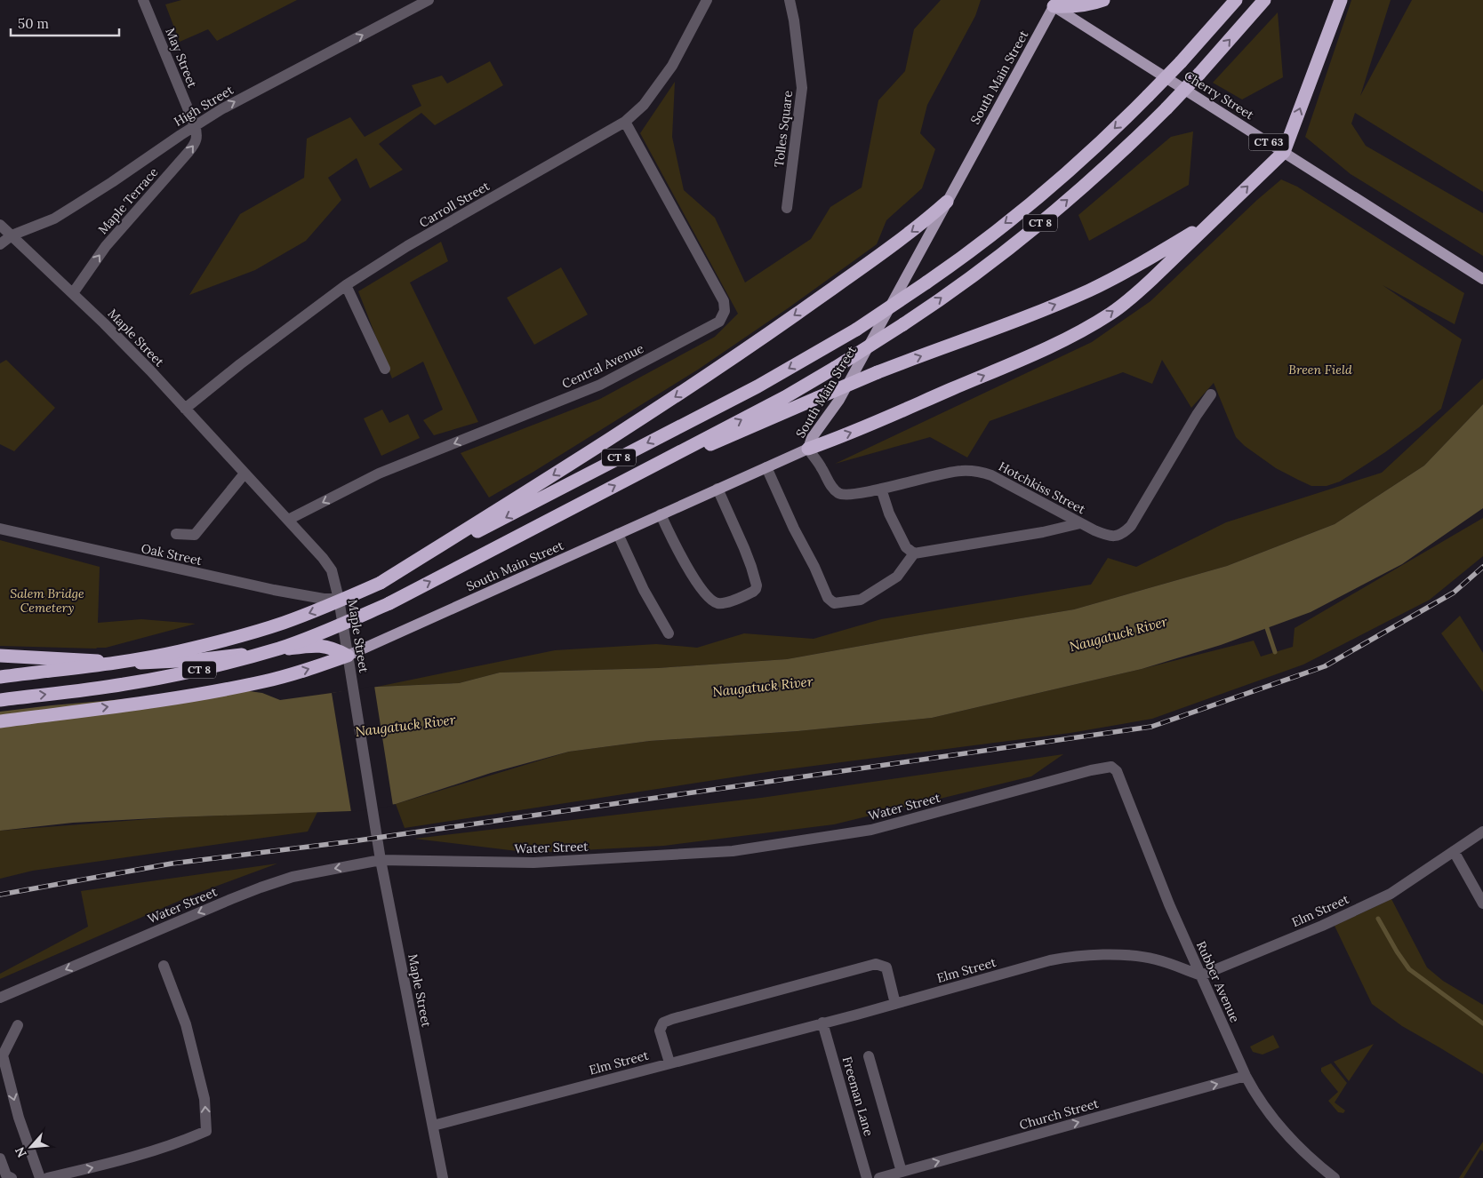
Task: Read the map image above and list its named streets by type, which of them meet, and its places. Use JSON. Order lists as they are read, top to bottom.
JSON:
{
  "streets": {
    "highway": ["CT 8"],
    "main road": ["South Main Street", "Cherry Street", "CT 63"],
    "street": [
      "May Street",
      "High Street",
      "Tolles Square",
      "Maple Terrace",
      "Carroll Street",
      "Maple Street",
      "Central Avenue",
      "Hotchkiss Street",
      "Oak Street",
      "Water Street",
      "Elm Street",
      "Rubber Avenue",
      "Freeman Lane",
      "Church Street"
    ]
  },
  "crossings": [
    ["May Street", "High Street"],
    ["May Street", "Maple Terrace"],
    ["South Main Street", "Cherry Street"],
    ["South Main Street", "Maple Street"],
    ["South Main Street", "Hotchkiss Street"],
    ["High Street", "Maple Terrace"],
    ["High Street", "Maple Street"],
    ["Maple Terrace", "Maple Street"],
    ["Carroll Street", "Maple Street"],
    ["Carroll Street", "Central Avenue"],
    ["Maple Street", "Central Avenue"],
    ["Maple Street", "Oak Street"],
    ["Maple Street", "Water Street"],
    ["Maple Street", "Elm Street"],
    ["Water Street", "Rubber Avenue"],
    ["Elm Street", "Rubber Avenue"],
    ["Elm Street", "Freeman Lane"],
    ["Rubber Avenue", "Church Street"]
  ],
  "one_way": [
    "High Street",
    "Maple Terrace",
    "Water Street",
    "Church Street"
  ],
  "water": ["Naugatuck River"],
  "parks": ["Breen Field", "Salem Bridge Cemetery"],
  "scale_bar": "50 m",
  "north": "bottom left"
}
